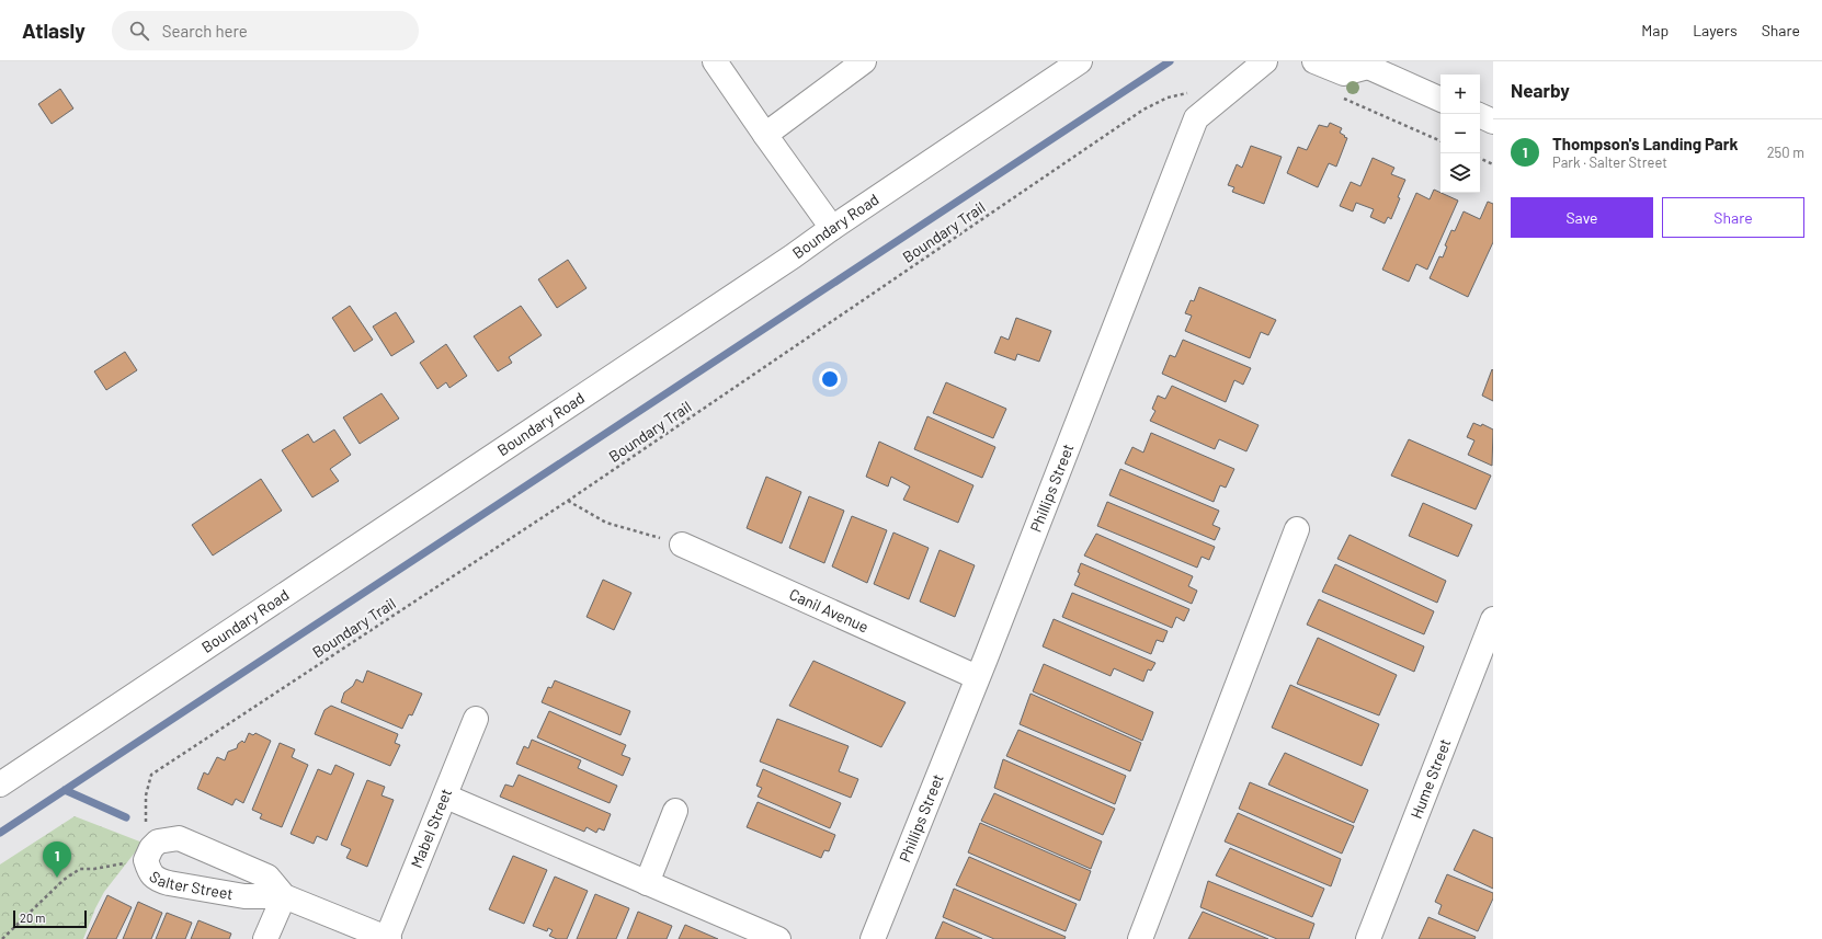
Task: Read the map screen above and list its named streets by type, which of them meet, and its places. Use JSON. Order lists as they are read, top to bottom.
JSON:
{
  "streets": {
    "street": [
      "Boundary Road",
      "Phillips Street",
      "Canil Avenue",
      "Hume Street",
      "Mabel Street",
      "Salter Street"
    ],
    "path": ["Boundary Trail"]
  },
  "crossings": [
    ["Boundary Trail", "Salter Street"],
    ["Phillips Street", "Canil Avenue"],
    ["Mabel Street", "Salter Street"]
  ],
  "scale_bar": "20 m",
  "page": {
    "header": "Atlasly",
    "search": "Search here",
    "nav": ["Map", "Layers", "Share"],
    "heading": "Nearby",
    "map_buttons": ["+", "−"],
    "list": [
      {
        "mark": "1",
        "name": "Thompson's Landing Park",
        "note": "Park · Salter Street",
        "value": "250 m"
      }
    ],
    "buttons": ["Save", "Share"],
    "pins": "1",
    "scale": "20 m"
  }
}
